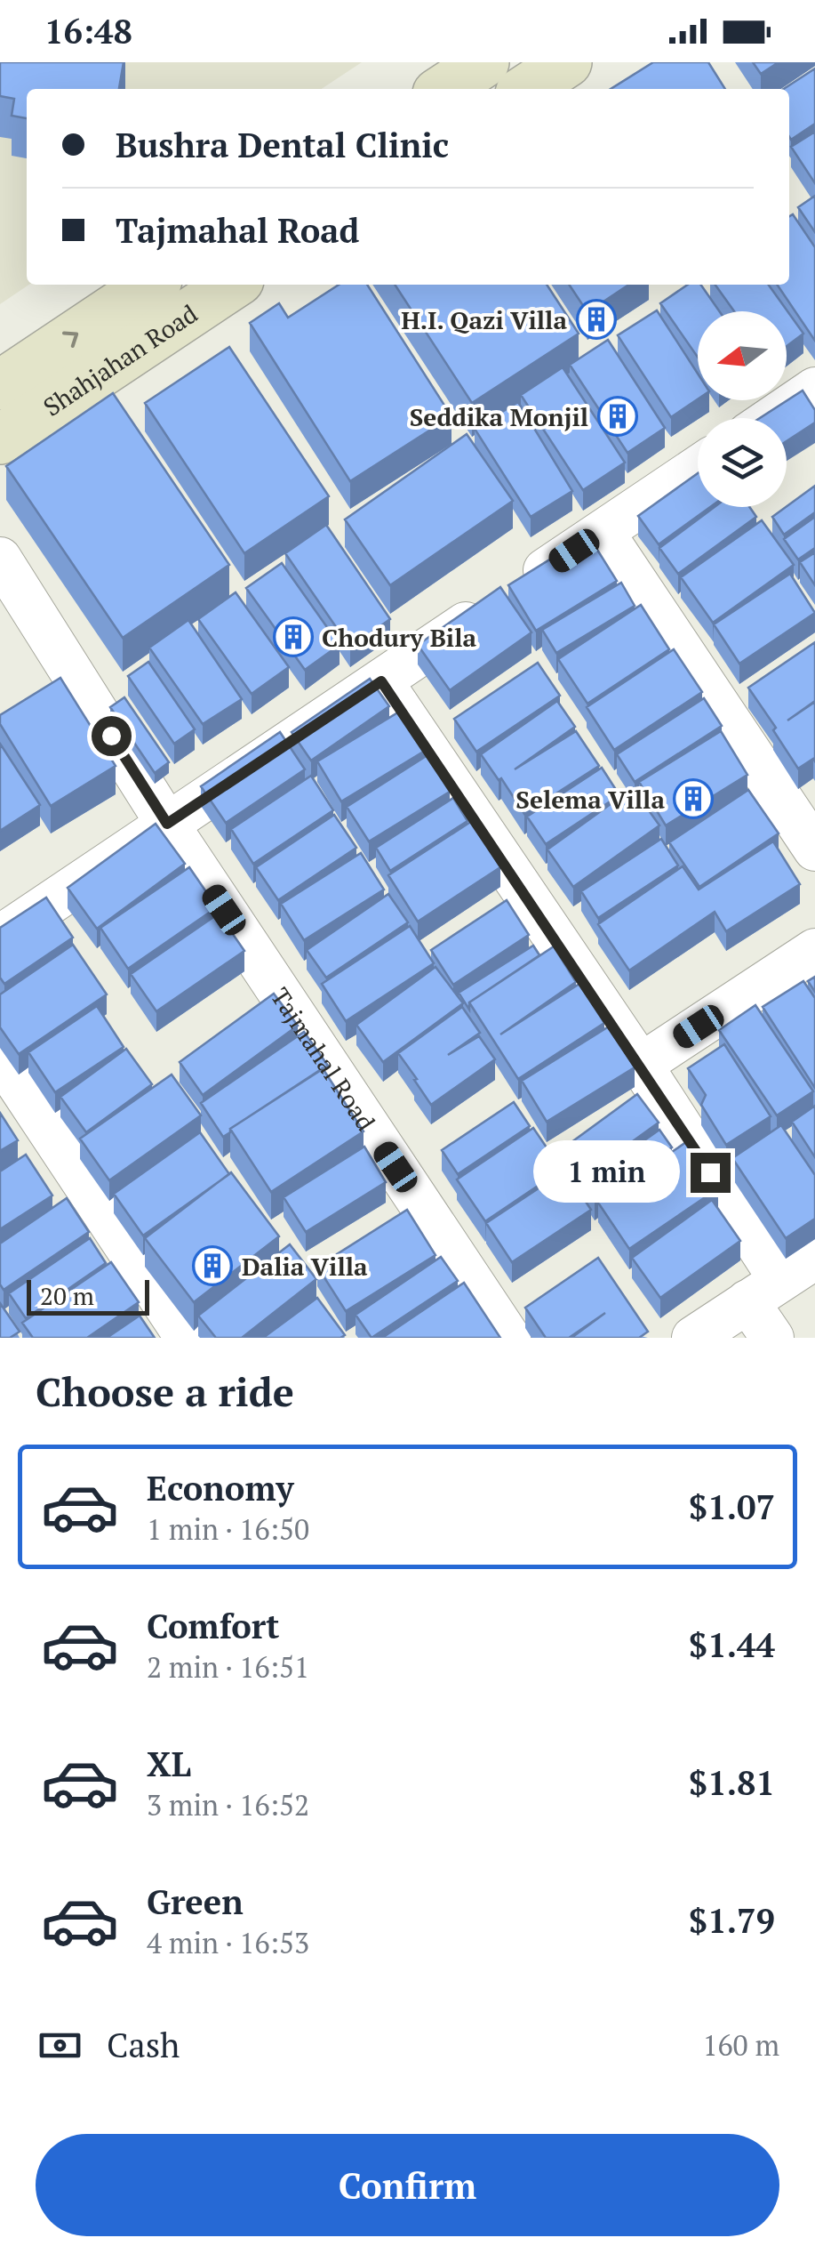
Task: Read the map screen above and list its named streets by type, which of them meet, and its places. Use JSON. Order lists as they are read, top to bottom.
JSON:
{
  "streets": {
    "street": ["Shahjahan Road", "Tajmahal Road"]
  },
  "places": {
    "building": [
      "H.I. Qazi Villa",
      "Seddika Monjil",
      "Chodury Bila",
      "Selema Villa",
      "Dalia Villa"
    ]
  },
  "scale_bar": "20 m",
  "north": "left",
  "page": {
    "status": "16:48",
    "banner": ["Bushra Dental Clinic", "Tajmahal Road"],
    "bubble": "1 min",
    "scale": "20 m",
    "heading": "Choose a ride",
    "list": [
      {
        "name": "Economy",
        "note": "1 min · 16:50",
        "value": "$1.07"
      },
      {
        "name": "Comfort",
        "note": "2 min · 16:51",
        "value": "$1.44"
      },
      {
        "name": "XL",
        "note": "3 min · 16:52",
        "value": "$1.81"
      },
      {
        "name": "Green",
        "note": "4 min · 16:53",
        "value": "$1.79"
      }
    ],
    "pay": ["Cash", "160 m"],
    "buttons": "Confirm"
  }
}
